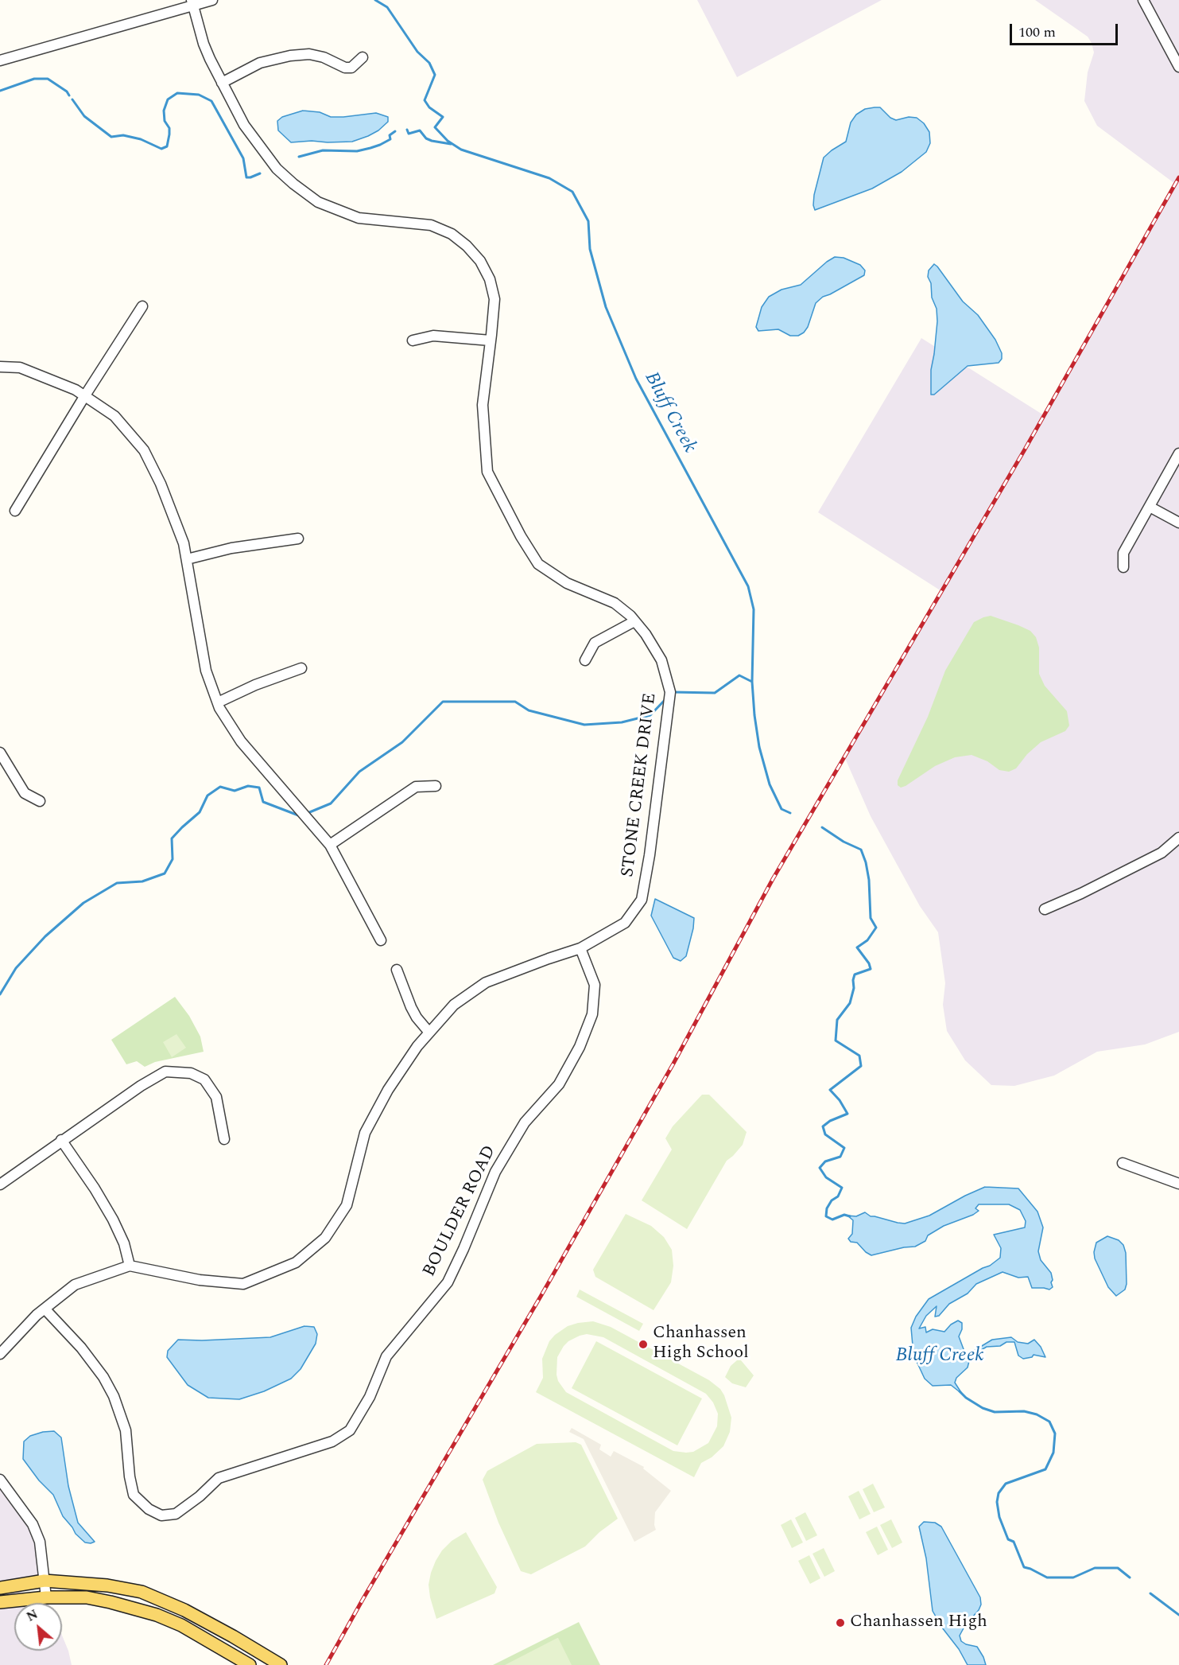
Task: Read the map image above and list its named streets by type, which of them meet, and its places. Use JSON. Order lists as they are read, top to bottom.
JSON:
{
  "streets": {
    "street": ["STONE CREEK DRIVE", "BOULDER ROAD"]
  },
  "crossings": [
    ["STONE CREEK DRIVE", "BOULDER ROAD"]
  ],
  "water": ["Bluff Creek"],
  "places": ["Chanhassen High School", "Chanhassen High"],
  "scale_bar": "100 m",
  "north": "top left"
}
